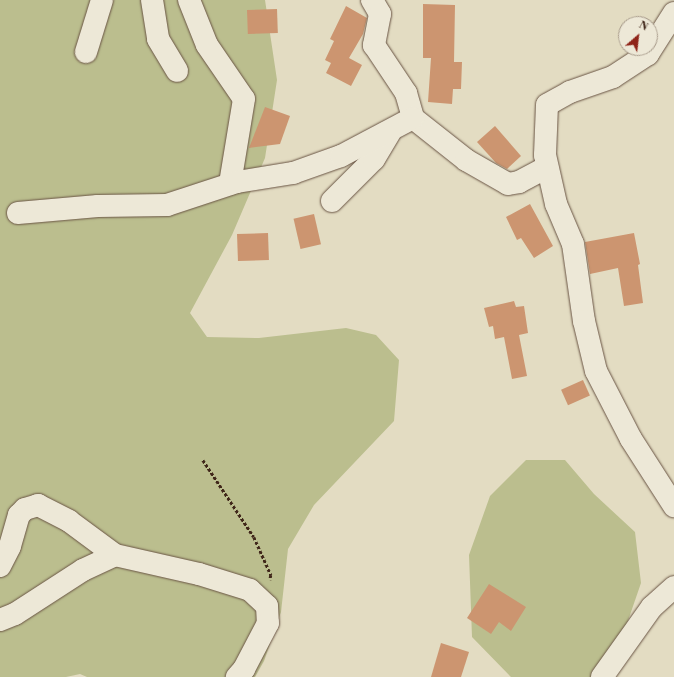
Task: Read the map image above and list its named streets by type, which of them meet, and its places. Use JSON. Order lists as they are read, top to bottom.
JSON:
{
  "north": "top right"
}
